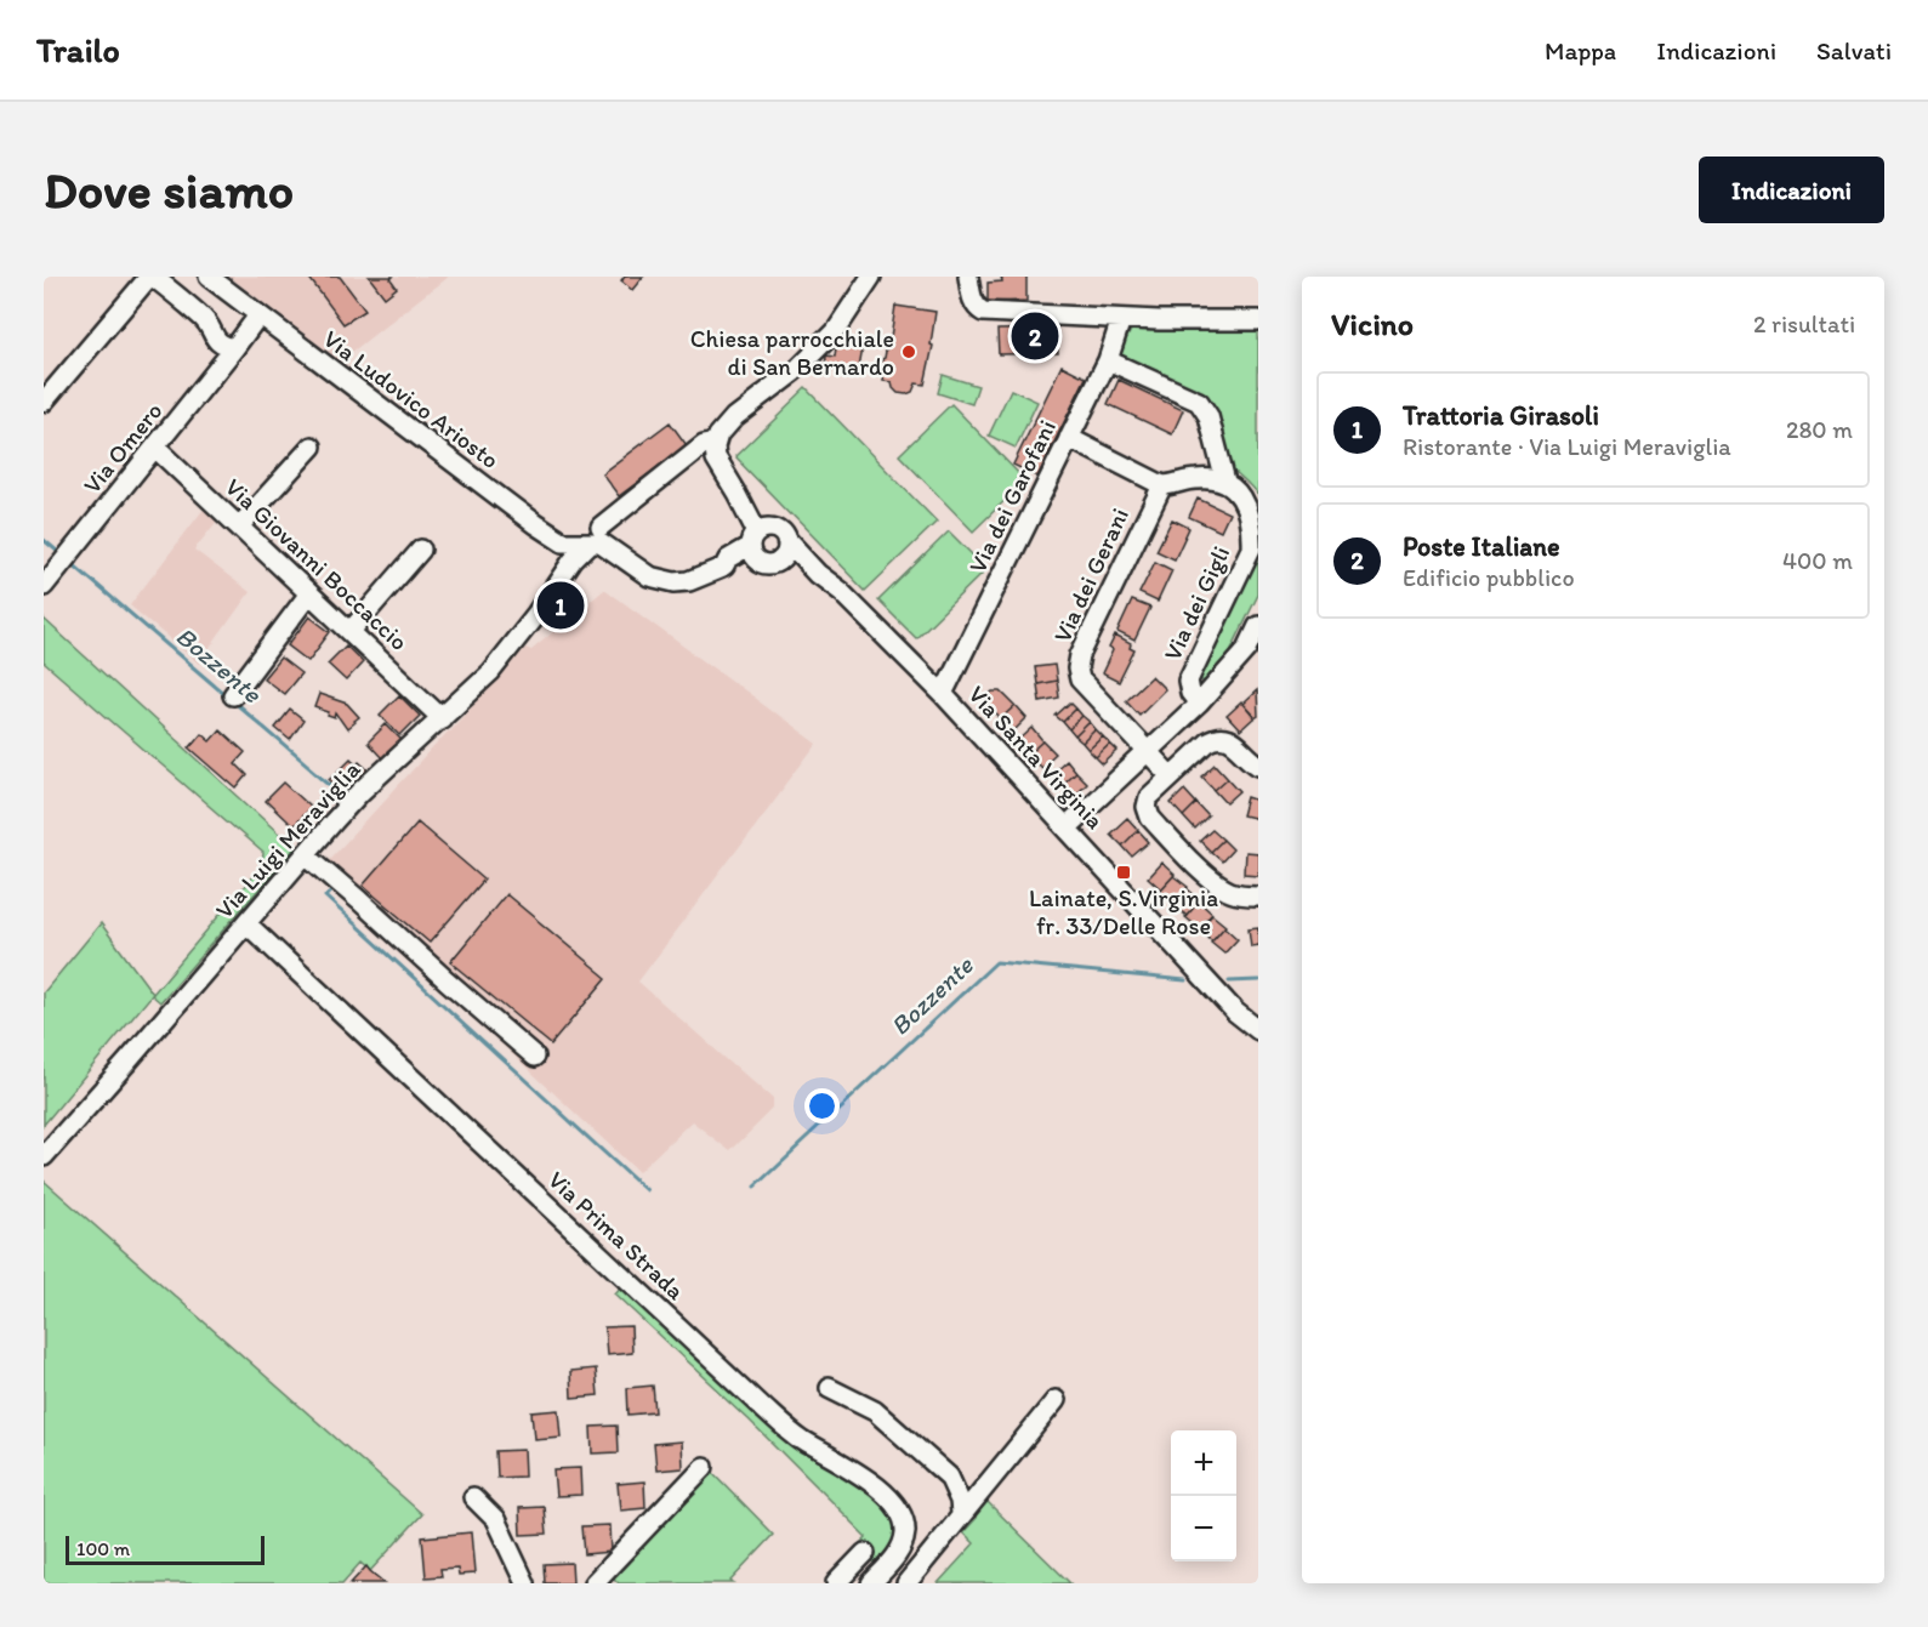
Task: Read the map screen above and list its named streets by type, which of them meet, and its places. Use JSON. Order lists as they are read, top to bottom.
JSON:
{
  "streets": {
    "street": [
      "Via Ludovico Ariosto",
      "Via Omero",
      "Via dei Garofani",
      "Via Giovanni Boccaccio",
      "Via dei Gerani",
      "Via dei Gigli",
      "Via Santa Virginia",
      "Via Luigi Meraviglia",
      "Via Prima Strada"
    ]
  },
  "crossings": [
    ["Via Ludovico Ariosto", "Via Omero"],
    ["Via Omero", "Via Giovanni Boccaccio"],
    ["Via dei Garofani", "Via Santa Virginia"],
    ["Via Giovanni Boccaccio", "Via Luigi Meraviglia"],
    ["Via Luigi Meraviglia", "Via Prima Strada"]
  ],
  "water": ["Bozzente"],
  "places": {
    "other": ["Chiesa parrocchiale di San Bernardo"],
    "transit": ["Lainate, S.Virginia fr. 33/Delle Rose"]
  },
  "scale_bar": "100 m",
  "page": {
    "header": "Trailo",
    "nav": ["Mappa", "Indicazioni", "Salvati"],
    "buttons": "Indicazioni",
    "title": "Dove siamo",
    "heading": ["Vicino", "2 risultati"],
    "pins": ["2", "1"],
    "list": [
      {
        "mark": "1",
        "name": "Trattoria Girasoli",
        "note": "Ristorante · Via Luigi Meraviglia",
        "value": "280 m"
      },
      {
        "mark": "2",
        "name": "Poste Italiane",
        "note": "Edificio pubblico",
        "value": "400 m"
      }
    ],
    "map_buttons": ["+", "−"],
    "scale": "100 m"
  }
}
